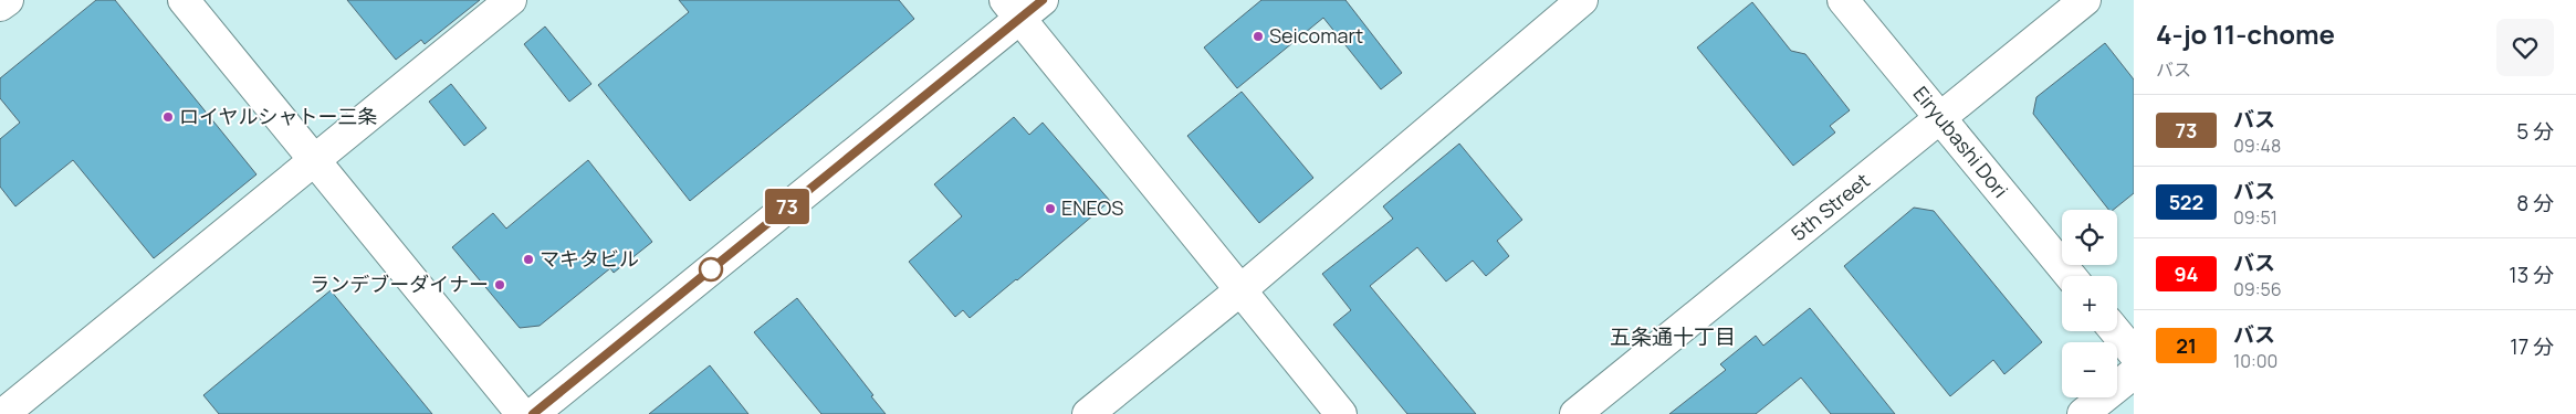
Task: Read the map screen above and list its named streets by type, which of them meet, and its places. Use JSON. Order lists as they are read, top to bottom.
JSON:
{
  "streets": {
    "main road": ["Eiryubashi Dori", "5th Street"]
  },
  "crossings": [
    ["Eiryubashi Dori", "5th Street"]
  ],
  "districts": ["五条通十丁目"],
  "places": [
    "Seicomart",
    "ロイヤルシャトー三条",
    "ENEOS",
    "マキタビル",
    "ランデブーダイナー"
  ],
  "lines": ["bus line 73"],
  "page": {
    "on_map": "73",
    "heading": ["4-jo 11-chome", "バス"],
    "list": [
      {
        "mark": "73",
        "name": "バス",
        "note": "09:48",
        "value": "5 分"
      },
      {
        "mark": "522",
        "name": "バス",
        "note": "09:51",
        "value": "8 分"
      },
      {
        "mark": "94",
        "name": "バス",
        "note": "09:56",
        "value": "13 分"
      },
      {
        "mark": "21",
        "name": "バス",
        "note": "10:00",
        "value": "17 分"
      }
    ],
    "map_buttons": ["+", "−"]
  }
}
